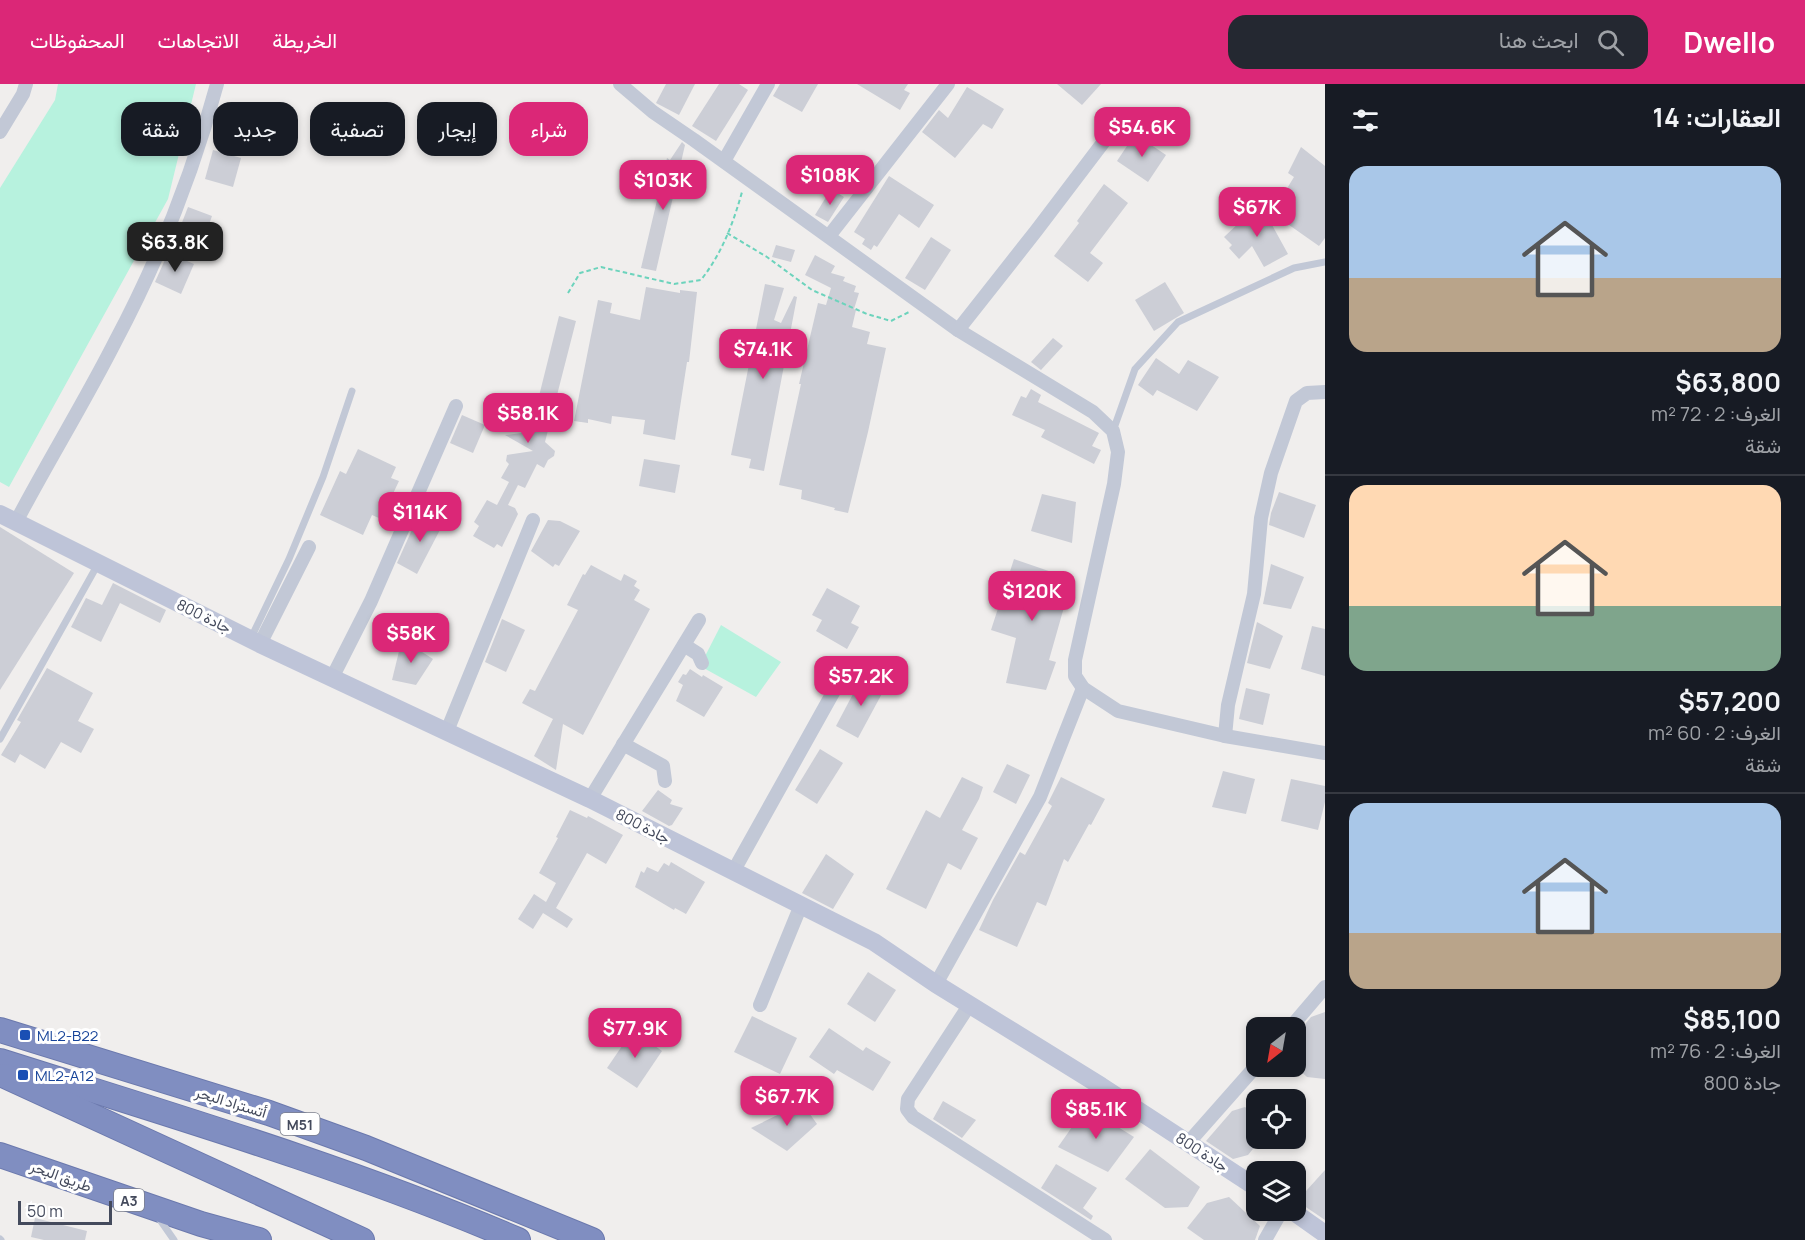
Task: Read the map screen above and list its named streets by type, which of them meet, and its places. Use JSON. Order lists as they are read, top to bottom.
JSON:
{
  "streets": {
    "highway": [
      "أتستراد البحر",
      "M51",
      "طريق البحر",
      "A3"
    ],
    "main road": ["جادة 800"]
  },
  "places": {
    "transit": ["ML2-B22", "ML2-A12"]
  },
  "scale_bar": "50 m",
  "north": "bottom left",
  "page": {
    "header": "Dwello",
    "search": "ابحث هنا",
    "nav": ["الخريطة", "الاتجاهات", "المحفوظات"],
    "heading": "العقارات: 14",
    "chip": [
      "شراء",
      "إيجار",
      "تصفية",
      "جديد",
      "شقة"
    ],
    "price": [
      "$54.6K",
      "$108K",
      "$103K",
      "$67K",
      "$63.8K",
      "$74.1K",
      "$58.1K",
      "$114K",
      "$120K",
      "$58K",
      "$57.2K",
      "$77.9K",
      "$67.7K",
      "$85.1K"
    ],
    "list": [
      {
        "name": "$63,800",
        "note": "الغرف: 2 · 72 m² · شقة"
      },
      {
        "name": "$57,200",
        "note": "الغرف: 2 · 60 m² · شقة"
      },
      {
        "name": "$85,100",
        "note": "الغرف: 2 · 76 m² · جادة 800"
      }
    ],
    "scale": "50 m"
  }
}
